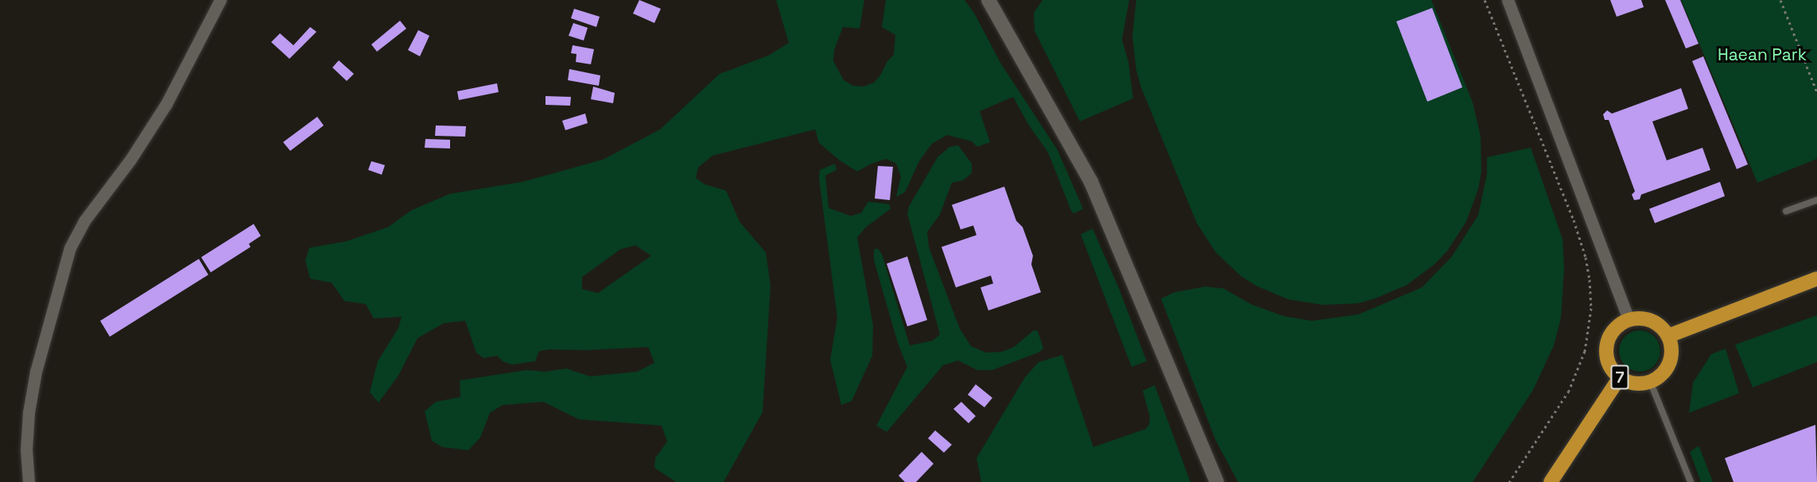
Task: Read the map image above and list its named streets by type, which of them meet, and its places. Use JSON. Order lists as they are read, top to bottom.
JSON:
{
  "streets": {
    "highway": ["7"]
  },
  "parks": ["Haean Park"]
}
